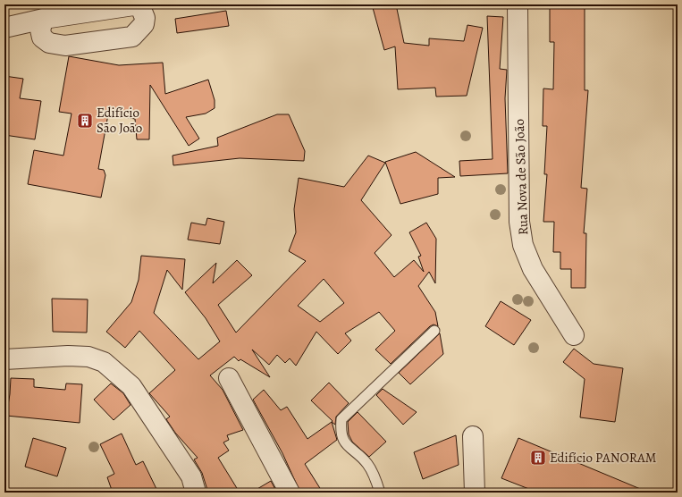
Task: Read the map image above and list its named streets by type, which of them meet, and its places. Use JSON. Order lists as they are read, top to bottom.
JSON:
{
  "streets": {
    "street": ["Rua Nova de São João"]
  },
  "places": {
    "building": ["Edifício São João", "Edifício PANORAM"]
  }
}
